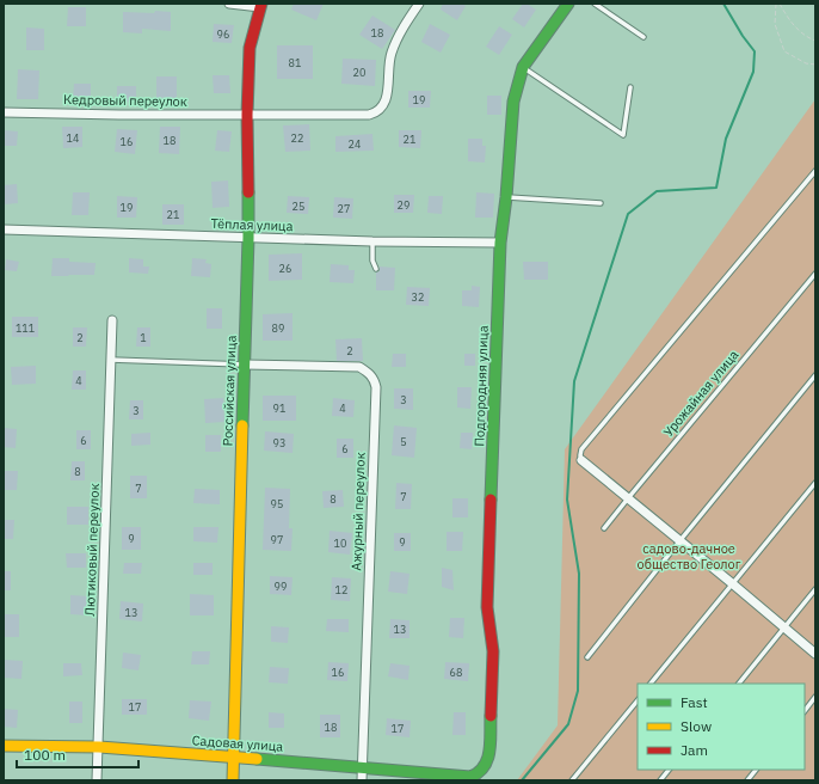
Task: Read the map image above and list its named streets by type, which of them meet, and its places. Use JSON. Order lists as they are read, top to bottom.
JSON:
{
  "streets": {
    "street": [
      "Кедровый переулок",
      "Тёплая улица",
      "Подгородняя улица",
      "Российская улица",
      "Ажурный переулок",
      "Лютиковый переулок",
      "Садовая улица"
    ],
    "lane": ["Урожайная улица"]
  },
  "crossings": [
    ["Кедровый переулок", "Российская улица"],
    ["Тёплая улица", "Подгородняя улица"],
    ["Тёплая улица", "Российская улица"],
    ["Подгородняя улица", "Садовая улица"],
    ["Российская улица", "Ажурный переулок"],
    ["Российская улица", "Садовая улица"],
    ["Ажурный переулок", "Садовая улица"],
    ["Лютиковый переулок", "Садовая улица"]
  ],
  "parks": ["садово-дачное общество Геолог"],
  "house_numbers": [
    "18",
    "96",
    "81",
    "20",
    "19",
    "14",
    "22",
    "21",
    "18",
    "16",
    "24",
    "29",
    "25",
    "19",
    "27",
    "21",
    "26",
    "32",
    "111",
    "89",
    "2",
    "1",
    "2",
    "4",
    "3",
    "91",
    "4",
    "3",
    "6",
    "5",
    "93",
    "6",
    "8",
    "7",
    "7",
    "8",
    "95",
    "9",
    "97",
    "9",
    "10",
    "99",
    "12",
    "13",
    "13",
    "16",
    "68",
    "17",
    "18",
    "17"
  ],
  "legend": ["Fast", "Slow", "Jam"],
  "scale_bar": "100 m"
}
